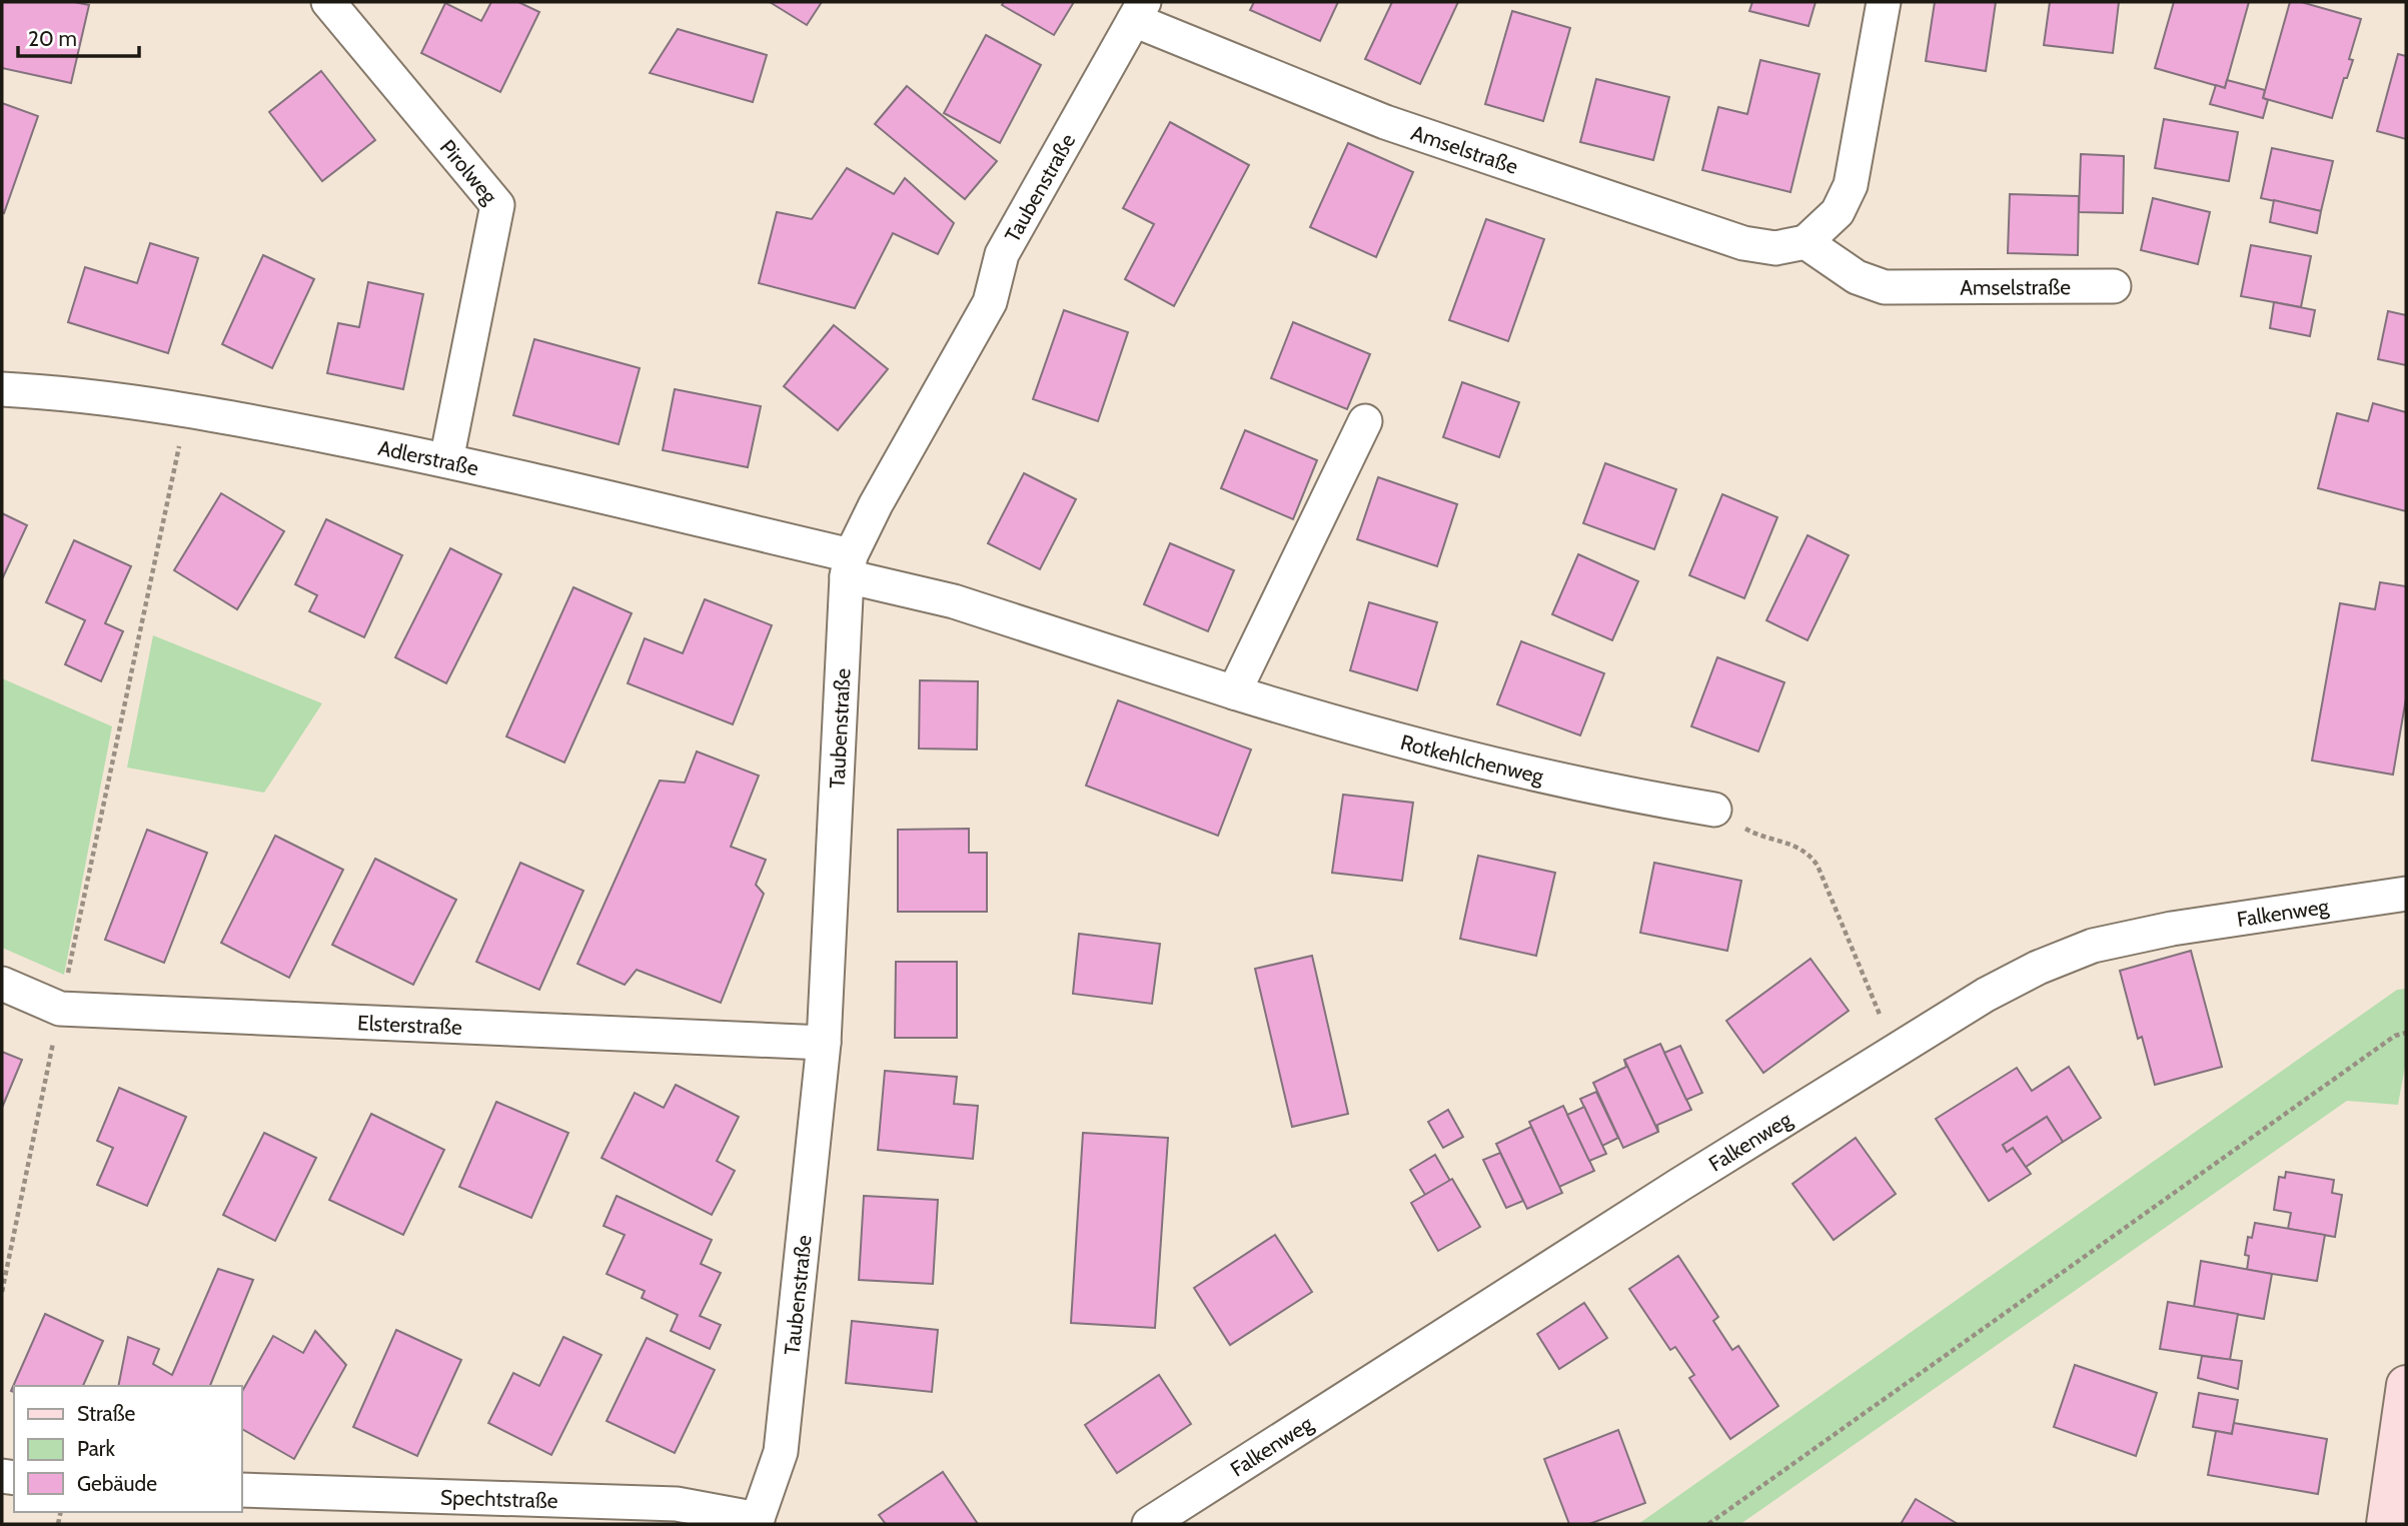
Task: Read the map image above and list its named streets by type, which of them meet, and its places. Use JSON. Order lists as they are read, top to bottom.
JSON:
{
  "streets": {
    "street": [
      "Amselstraße",
      "Pirolweg",
      "Taubenstraße",
      "Adlerstraße",
      "Rotkehlchenweg",
      "Falkenweg",
      "Elsterstraße",
      "Spechtstraße"
    ]
  },
  "crossings": [
    ["Amselstraße", "Taubenstraße"],
    ["Pirolweg", "Adlerstraße"],
    ["Taubenstraße", "Adlerstraße"],
    ["Taubenstraße", "Rotkehlchenweg"],
    ["Taubenstraße", "Elsterstraße"],
    ["Taubenstraße", "Spechtstraße"],
    ["Adlerstraße", "Rotkehlchenweg"]
  ],
  "legend": ["Straße", "Park", "Gebäude"],
  "scale_bar": "20 m"
}
